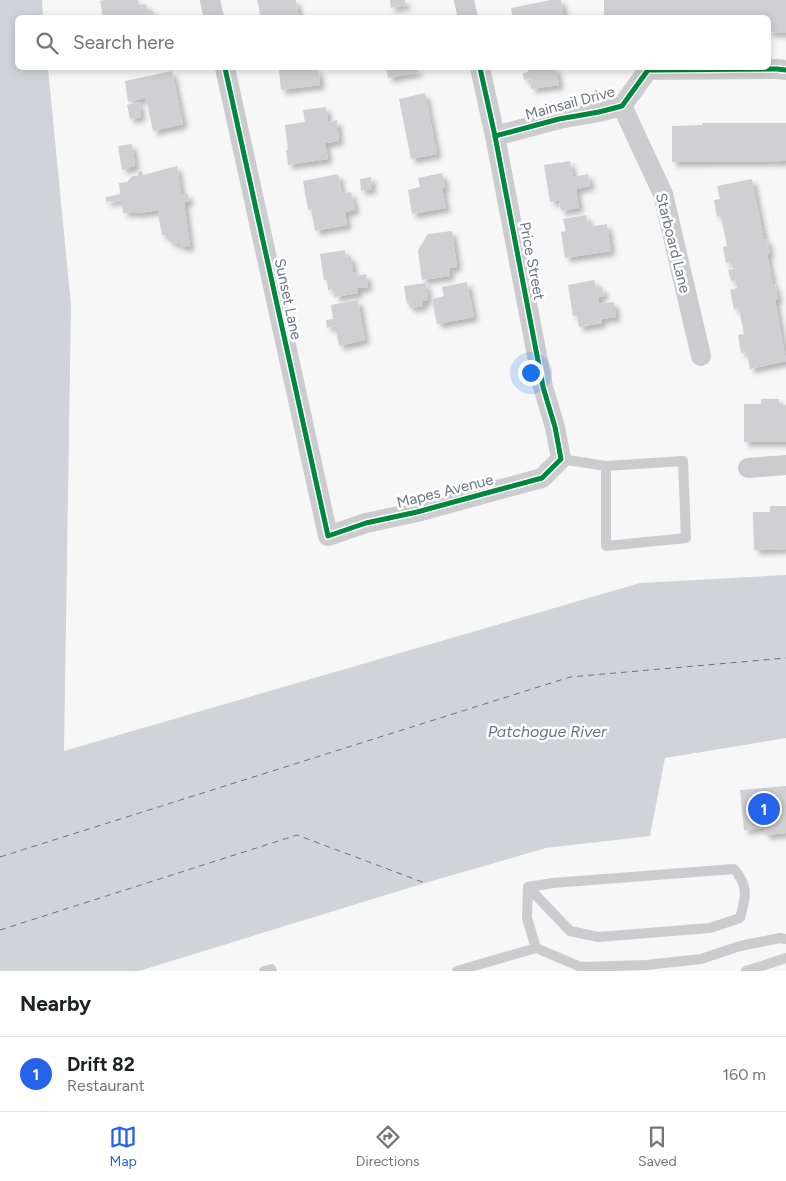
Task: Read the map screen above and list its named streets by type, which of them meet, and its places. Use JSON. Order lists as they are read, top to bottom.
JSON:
{
  "streets": {
    "street": [
      "Mainsail Drive",
      "Starboard Lane",
      "Price Street",
      "Sunset Lane",
      "Mapes Avenue"
    ]
  },
  "crossings": [
    ["Mainsail Drive", "Starboard Lane"],
    ["Mainsail Drive", "Price Street"],
    ["Price Street", "Mapes Avenue"],
    ["Sunset Lane", "Mapes Avenue"]
  ],
  "water": ["Patchogue River"],
  "page": {
    "search": "Search here",
    "pins": "1",
    "heading": "Nearby",
    "list": [
      {
        "mark": "1",
        "name": "Drift 82",
        "note": "Restaurant",
        "value": "160 m"
      }
    ],
    "nav": ["Map", "Directions", "Saved"]
  }
}
